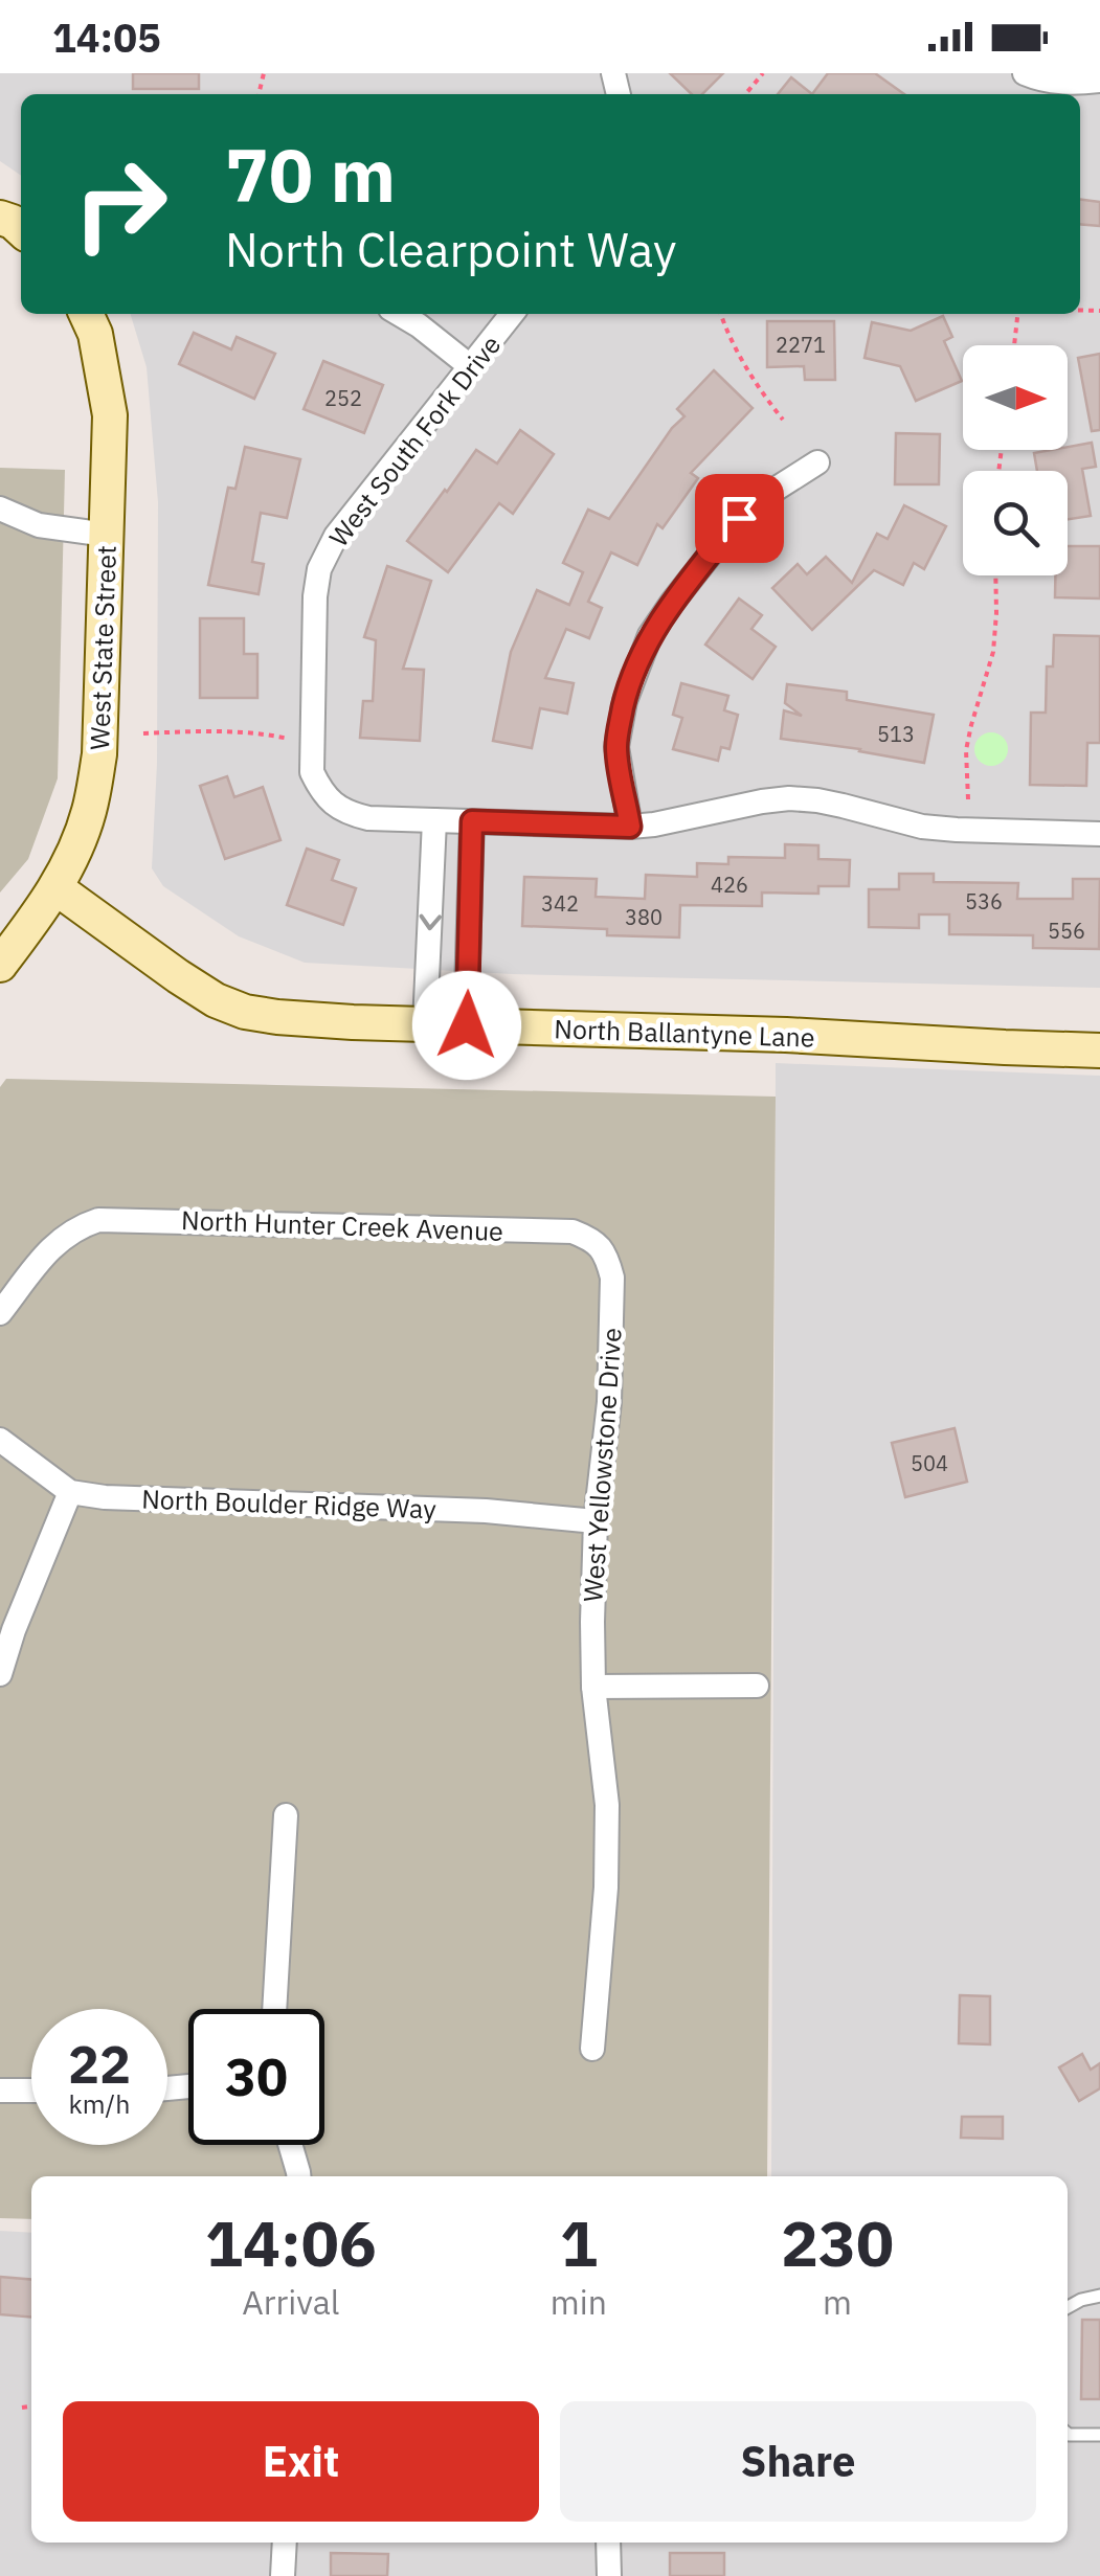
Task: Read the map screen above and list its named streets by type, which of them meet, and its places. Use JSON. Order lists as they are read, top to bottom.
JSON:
{
  "streets": {
    "street": [
      "West South Fork Drive",
      "West State Street",
      "North Ballantyne Lane",
      "North Hunter Creek Avenue",
      "West Yellowstone Drive",
      "North Boulder Ridge Way"
    ]
  },
  "crossings": [
    ["West State Street", "North Ballantyne Lane"],
    ["North Hunter Creek Avenue", "West Yellowstone Drive"],
    ["West Yellowstone Drive", "North Boulder Ridge Way"]
  ],
  "house_numbers": [
    "2271",
    "252",
    "513",
    "426",
    "536",
    "342",
    "380",
    "556",
    "504"
  ],
  "north": "right",
  "page": {
    "status": "14:05",
    "turn": ["70 m", "North Clearpoint Way"],
    "speed": "22 km/h",
    "limit": "30",
    "eta": [
      "14:06",
      "Arrival",
      "1",
      "min",
      "230",
      "m"
    ],
    "buttons": ["Exit", "Share"]
  }
}
